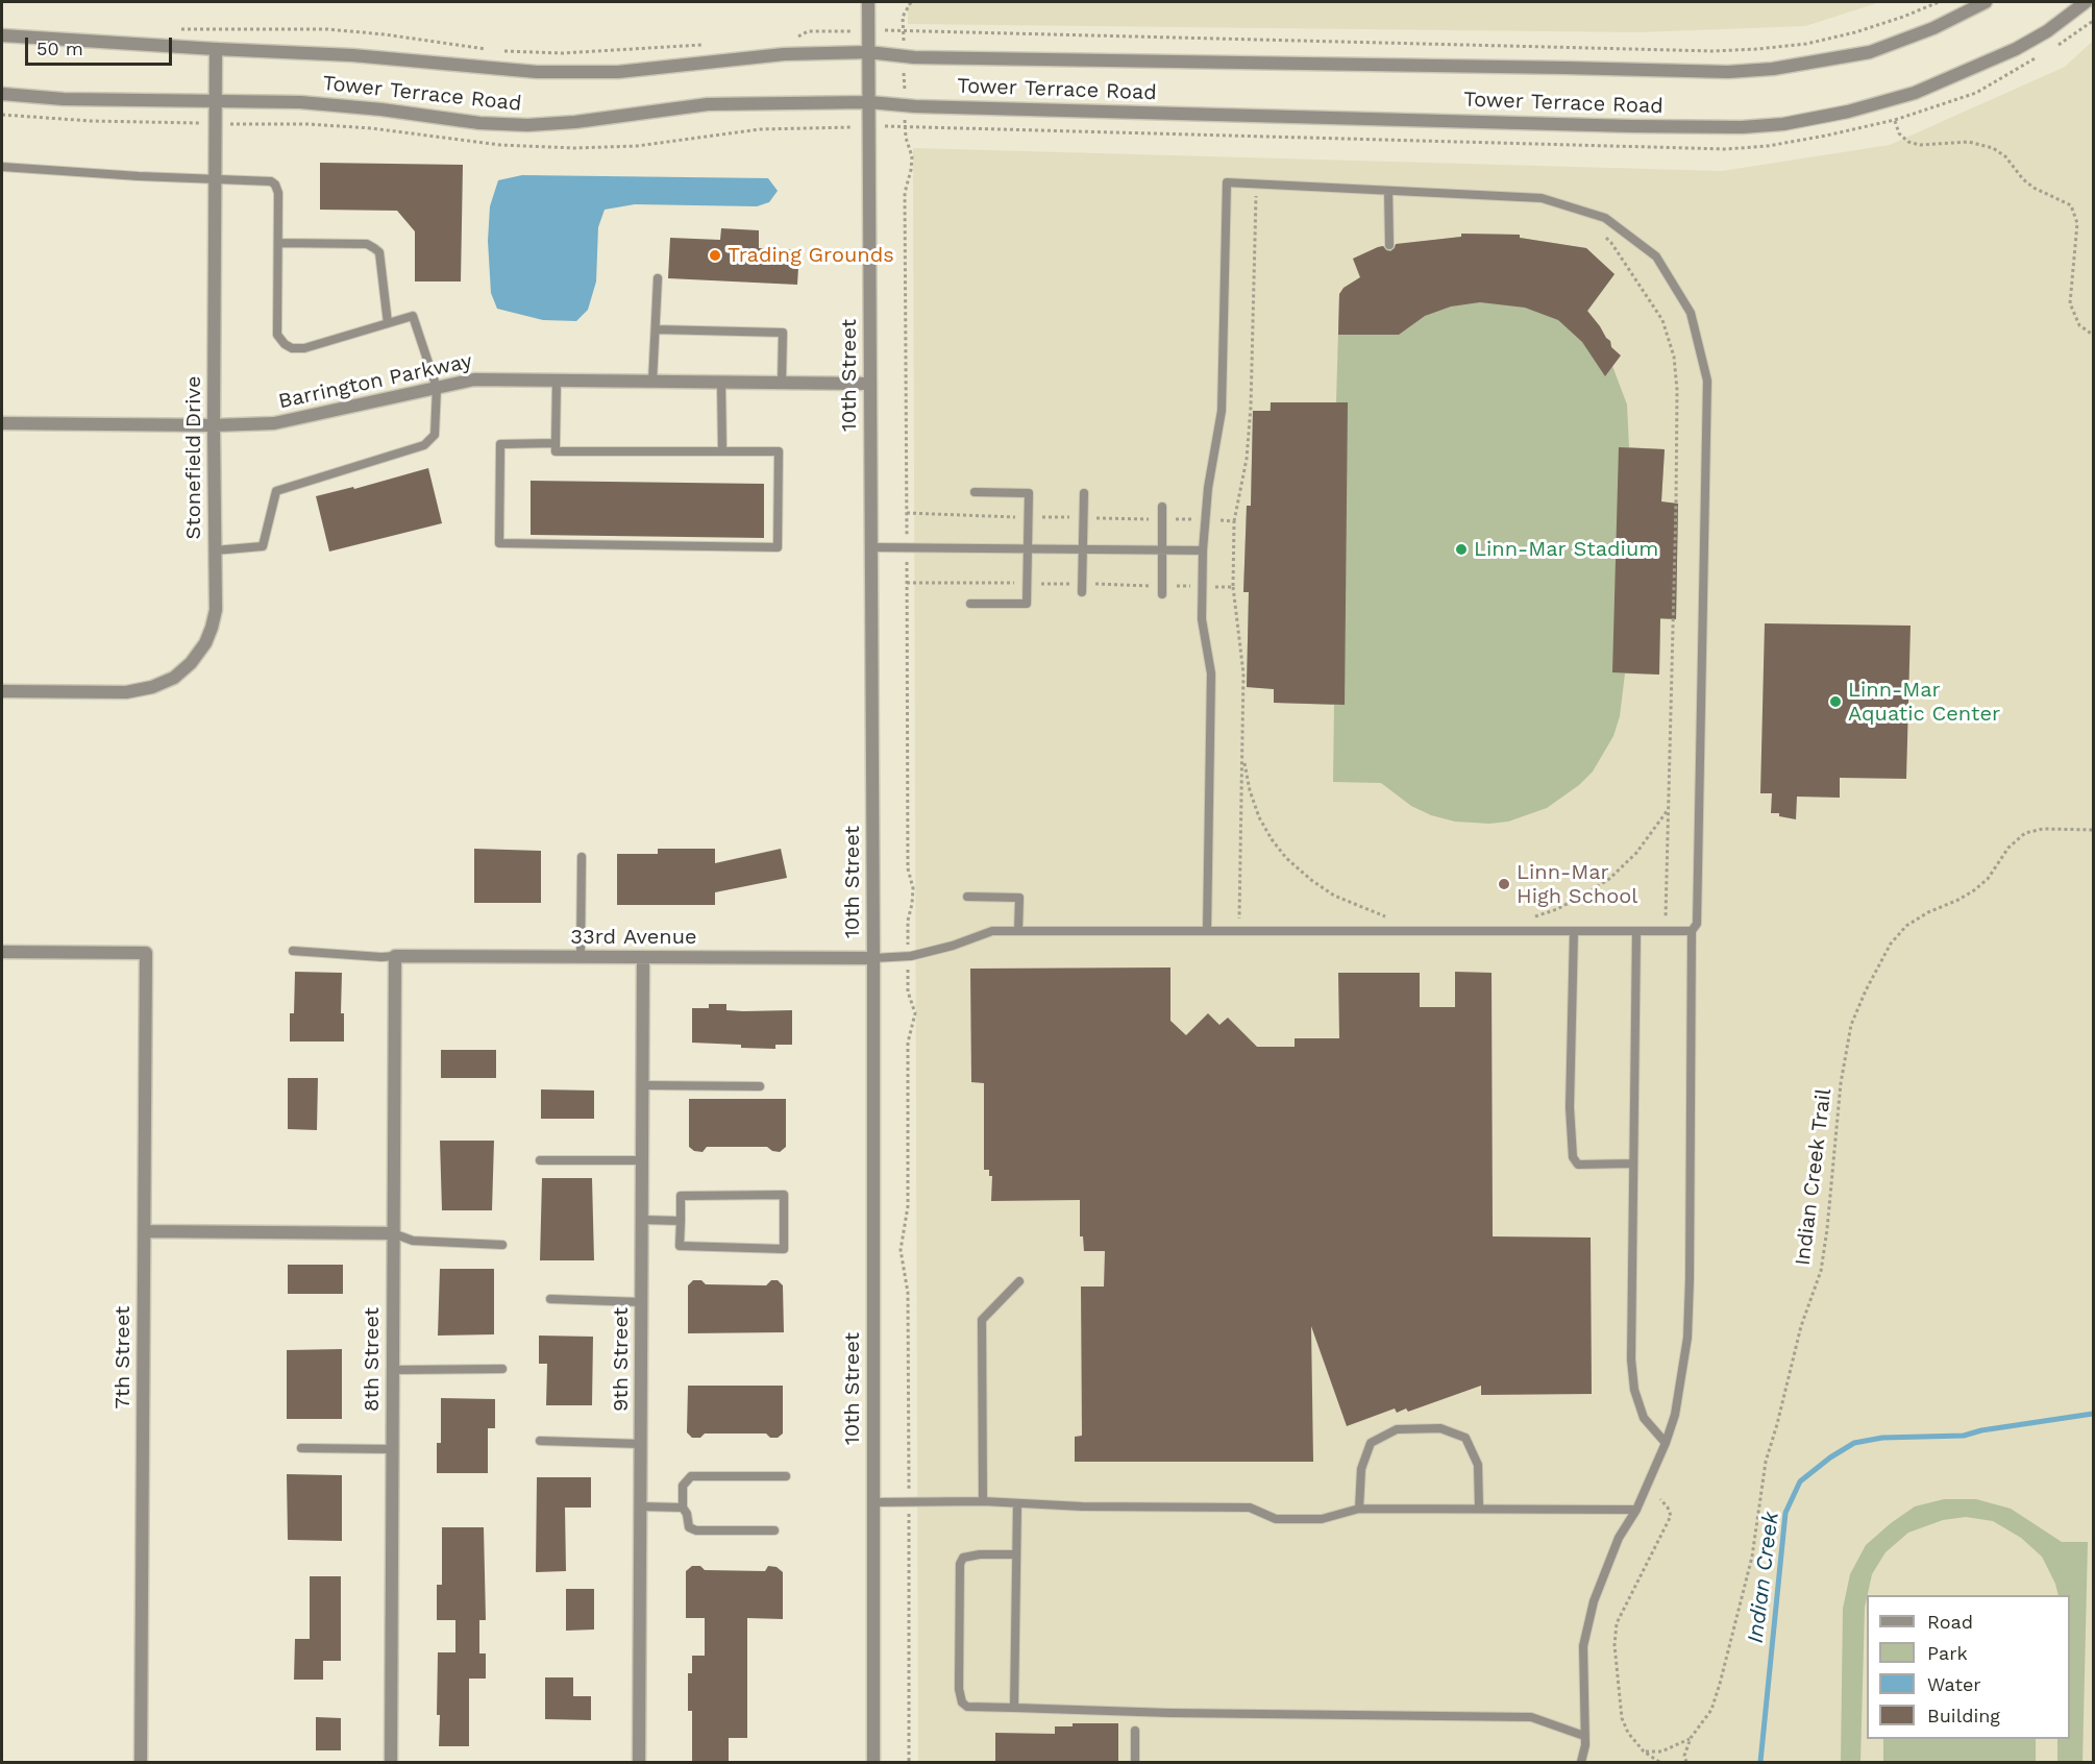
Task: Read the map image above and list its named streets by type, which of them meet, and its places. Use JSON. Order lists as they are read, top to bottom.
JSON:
{
  "streets": {
    "street": [
      "Tower Terrace Road",
      "10th Street",
      "Barrington Parkway",
      "Stonefield Drive",
      "33rd Avenue",
      "7th Street",
      "8th Street",
      "9th Street"
    ],
    "path": ["Indian Creek Trail"]
  },
  "crossings": [
    ["Tower Terrace Road", "10th Street"],
    ["Tower Terrace Road", "Stonefield Drive"],
    ["10th Street", "Barrington Parkway"],
    ["10th Street", "33rd Avenue"],
    ["Barrington Parkway", "Stonefield Drive"],
    ["33rd Avenue", "8th Street"],
    ["33rd Avenue", "9th Street"]
  ],
  "water": ["Indian Creek"],
  "places": [
    "Trading Grounds",
    "Linn-Mar Stadium",
    "Linn-Mar Aquatic Center",
    "Linn-Mar High School"
  ],
  "legend": [
    "Road",
    "Park",
    "Water",
    "Building"
  ],
  "scale_bar": "50 m"
}
